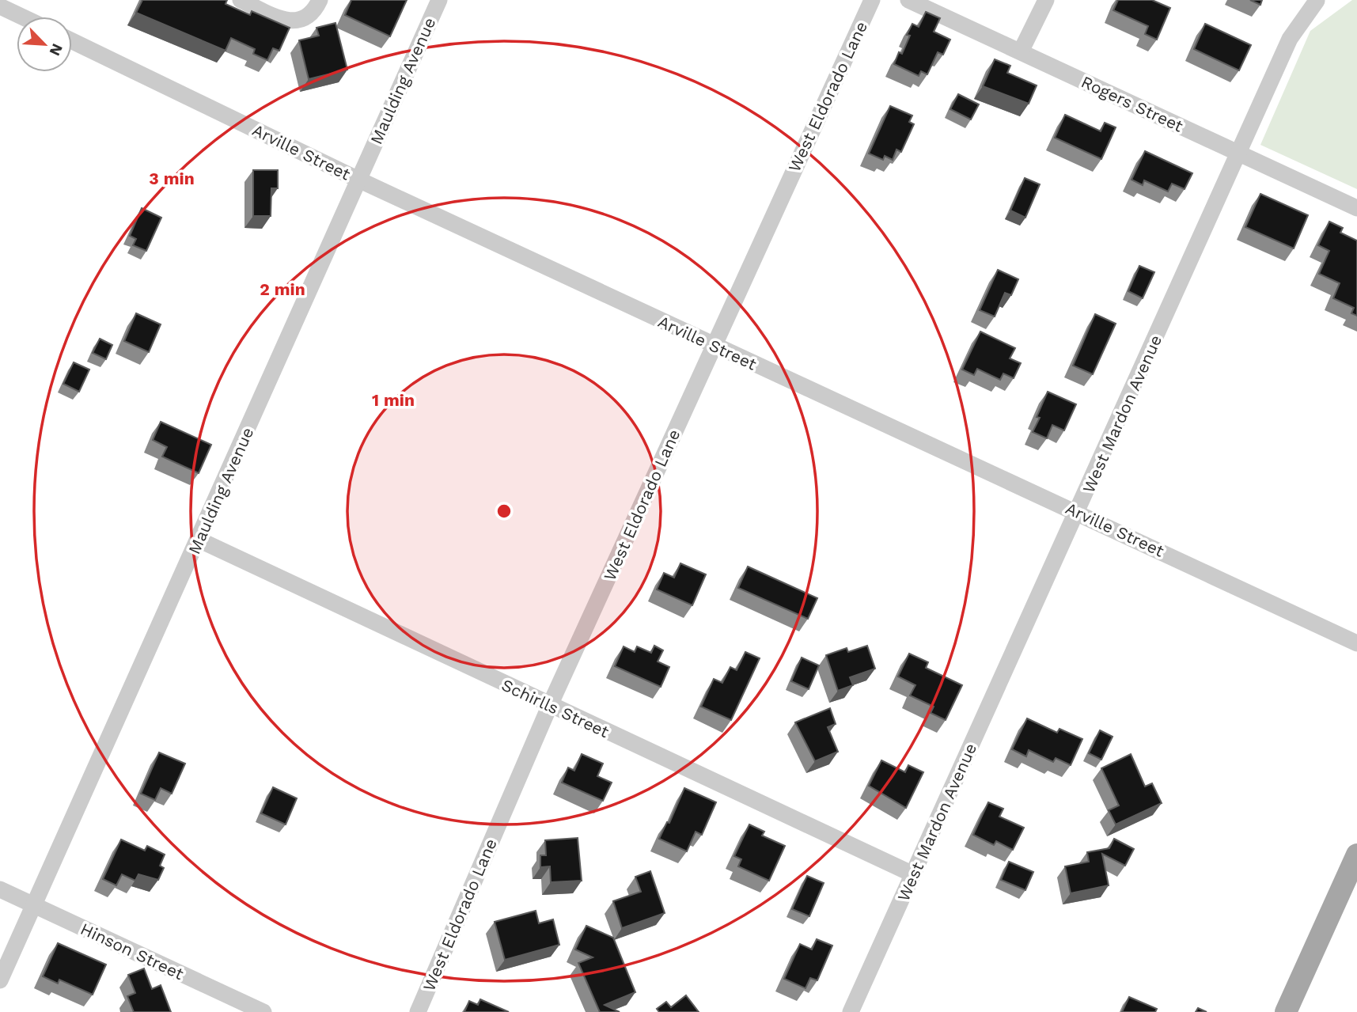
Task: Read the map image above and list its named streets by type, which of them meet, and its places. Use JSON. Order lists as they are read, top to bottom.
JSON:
{
  "streets": {
    "street": [
      "Maulding Avenue",
      "West Eldorado Lane",
      "Rogers Street",
      "Arville Street",
      "West Mardon Avenue",
      "Schirlls Street",
      "Hinson Street"
    ]
  },
  "crossings": [
    ["Maulding Avenue", "Arville Street"],
    ["Maulding Avenue", "Schirlls Street"],
    ["Maulding Avenue", "Hinson Street"],
    ["West Eldorado Lane", "Arville Street"],
    ["West Eldorado Lane", "Schirlls Street"],
    ["Rogers Street", "West Mardon Avenue"],
    ["Arville Street", "West Mardon Avenue"],
    ["West Mardon Avenue", "Schirlls Street"]
  ],
  "north": "bottom right",
  "rings": ["3 min", "2 min", "1 min"]
}
